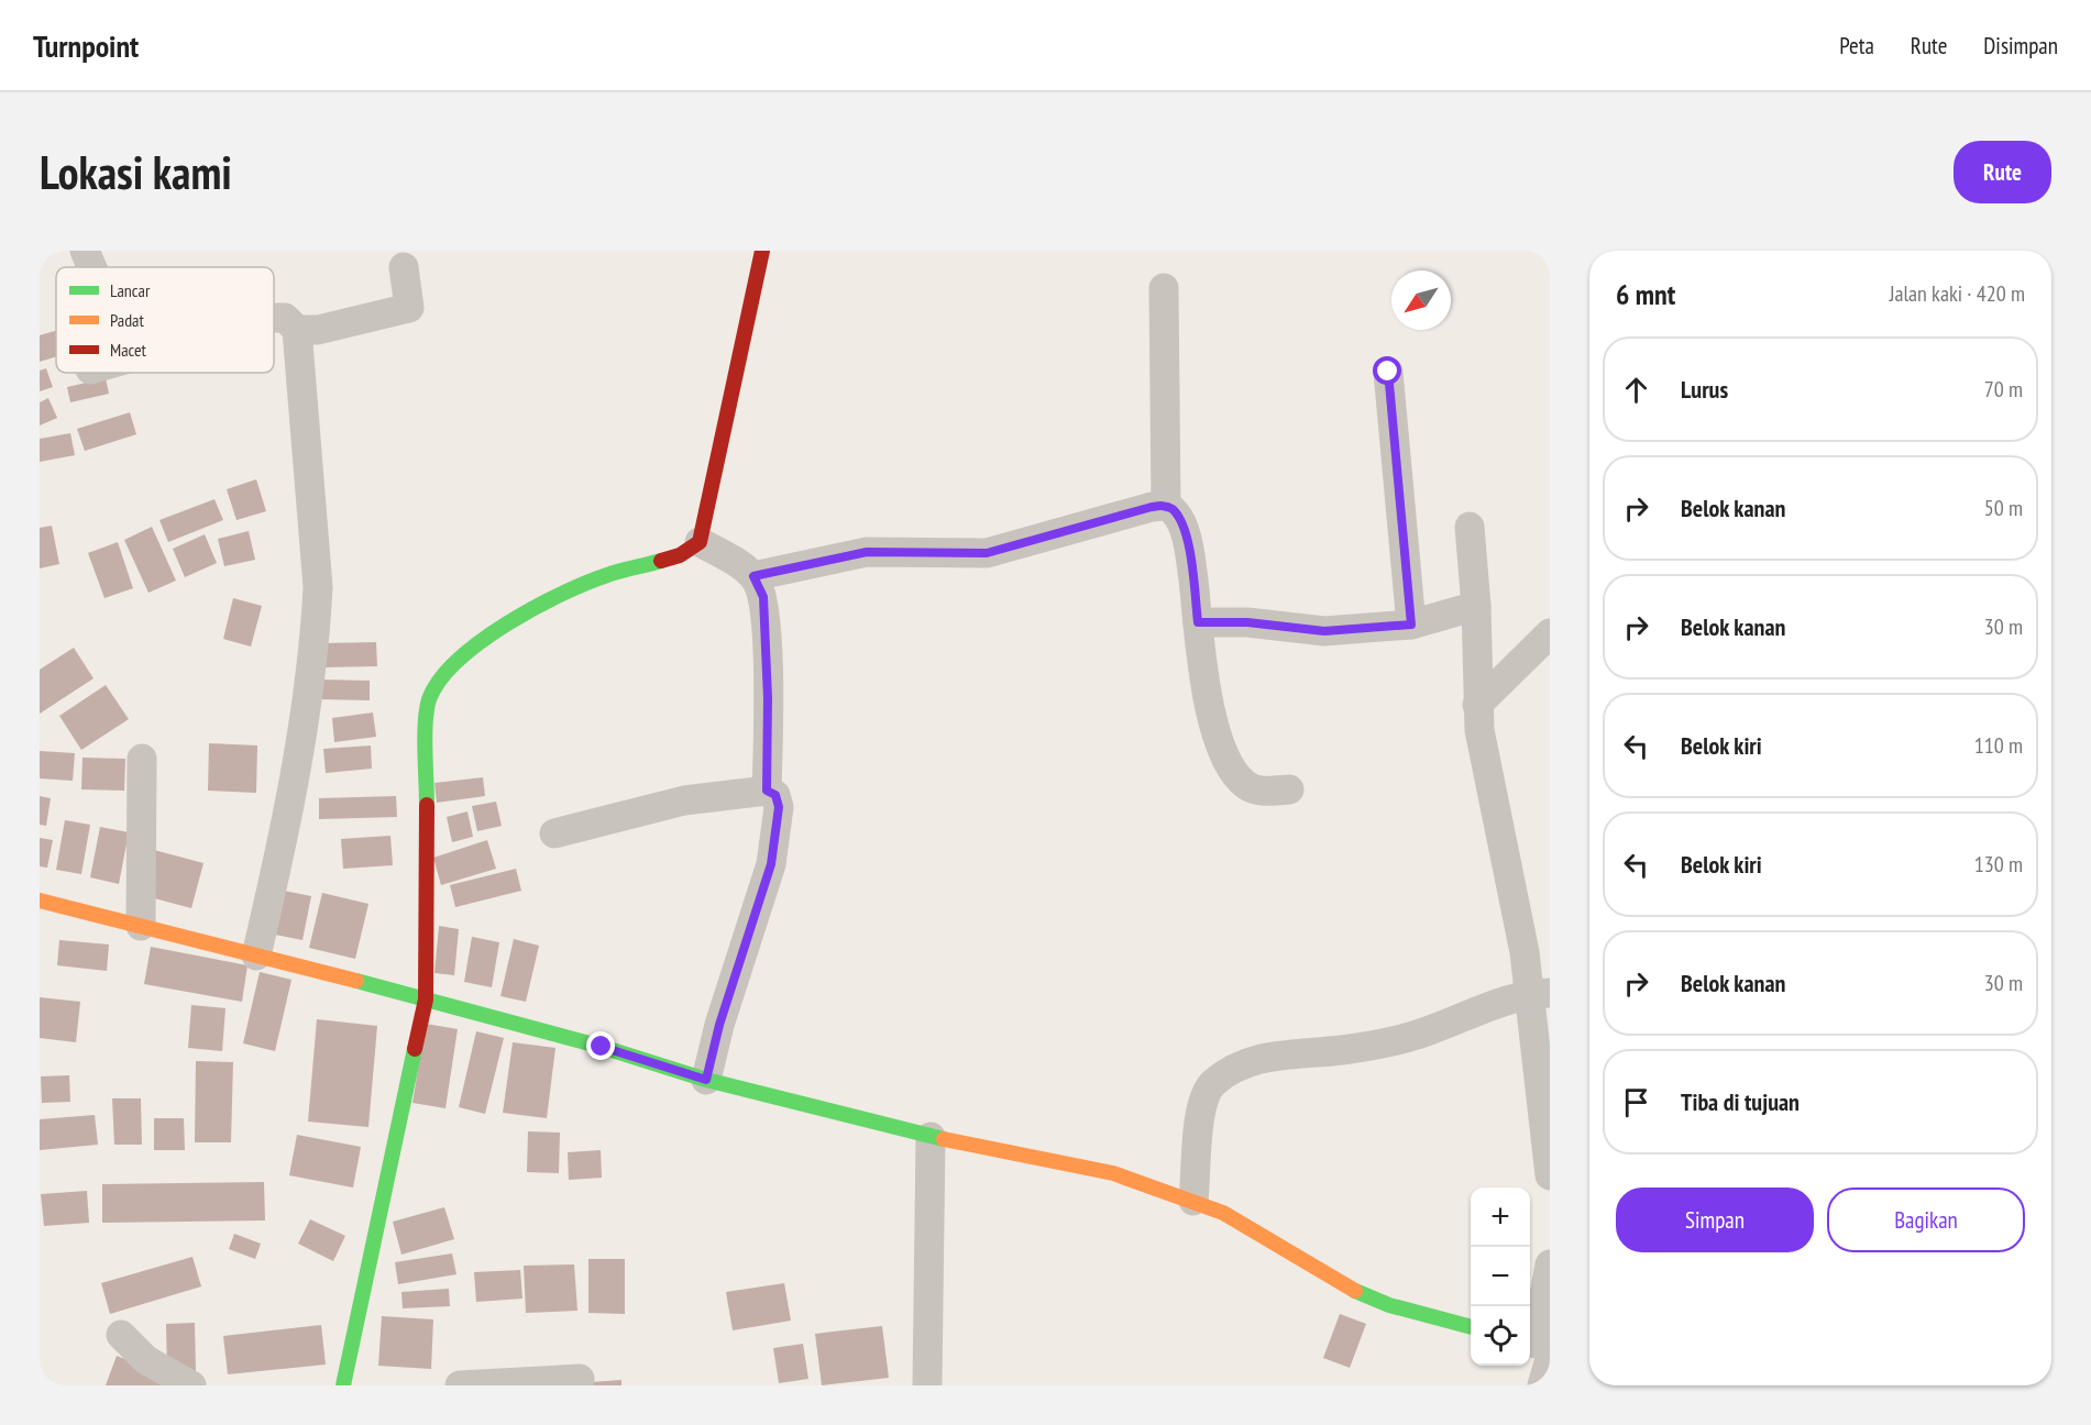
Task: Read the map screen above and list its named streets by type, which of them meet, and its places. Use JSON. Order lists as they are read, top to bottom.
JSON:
{
  "legend": ["Lancar", "Padat", "Macet"],
  "north": "bottom left",
  "page": {
    "header": "Turnpoint",
    "nav": ["Peta", "Rute", "Disimpan"],
    "buttons": [
      "Rute",
      ["Simpan", "Bagikan"]
    ],
    "title": "Lokasi kami",
    "heading": ["6 mnt", "Jalan kaki · 420 m"],
    "list": [
      ["Lurus", "70 m"],
      ["Belok kanan", "50 m"],
      ["Belok kanan", "30 m"],
      ["Belok kiri", "110 m"],
      ["Belok kiri", "130 m"],
      ["Belok kanan", "30 m"],
      "Tiba di tujuan"
    ],
    "map_buttons": ["+", "−"]
  }
}
